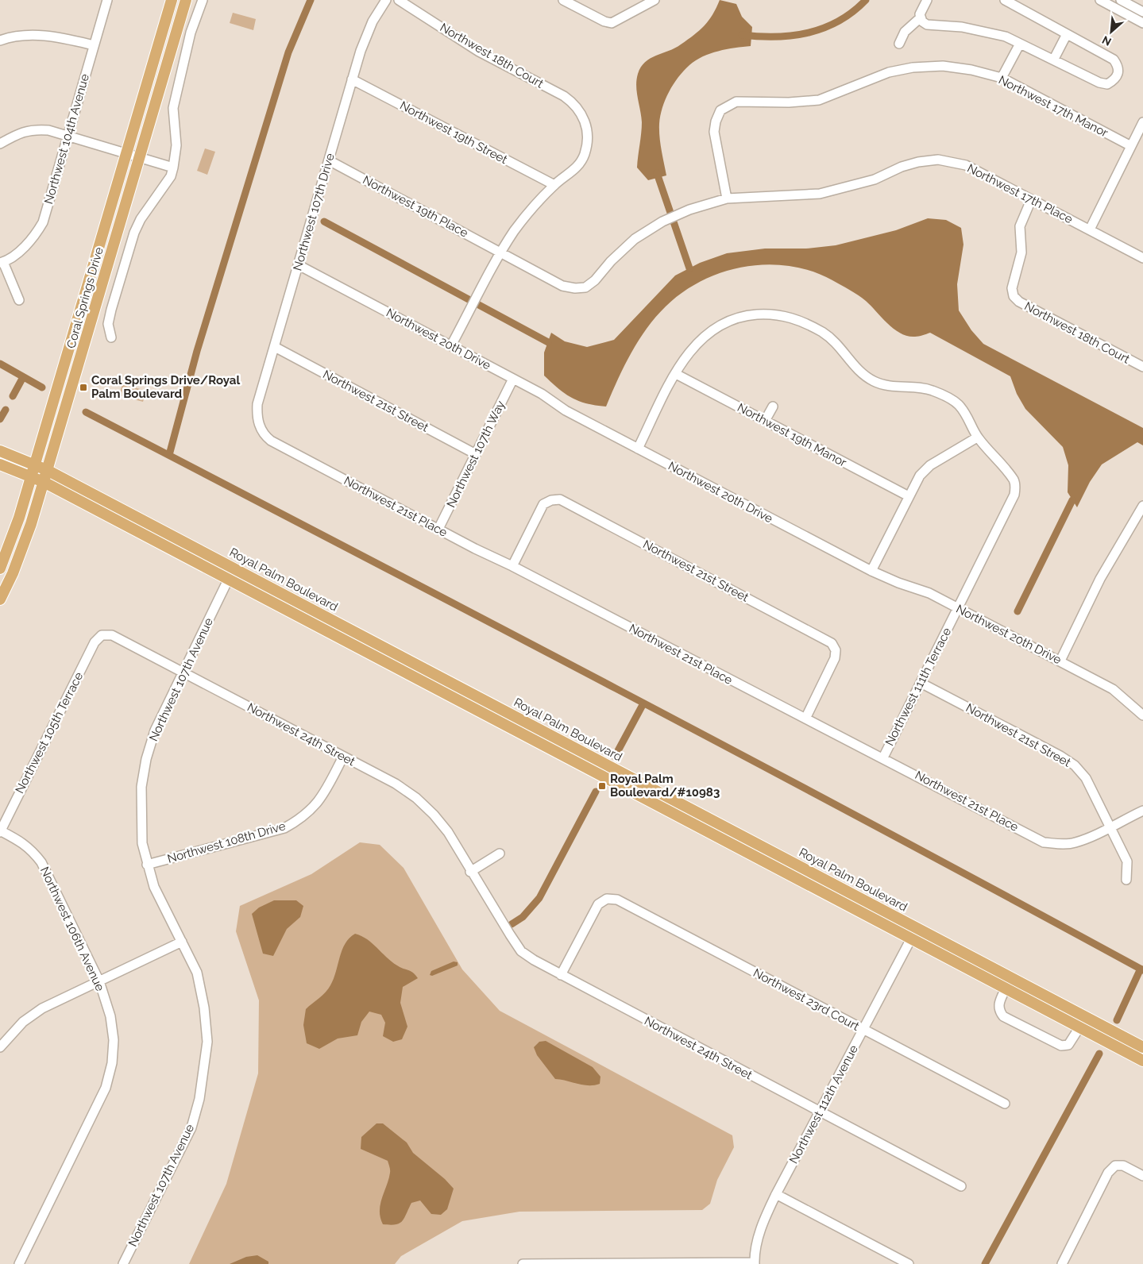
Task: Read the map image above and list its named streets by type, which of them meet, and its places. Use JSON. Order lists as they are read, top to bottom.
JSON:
{
  "streets": {
    "main road": ["Coral Springs Drive", "Royal Palm Boulevard"],
    "street": [
      "Northwest 18th Court",
      "Northwest 17th Manor",
      "Northwest 19th Street",
      "Northwest 104th Avenue",
      "Northwest 17th Place",
      "Northwest 19th Place",
      "Northwest 107th Drive",
      "Northwest 20th Drive",
      "Northwest 21st Street",
      "Northwest 19th Manor",
      "Northwest 107th Way",
      "Northwest 21st Place",
      "Northwest 107th Avenue",
      "Northwest 111th Terrace",
      "Northwest 105th Terrace",
      "Northwest 24th Street",
      "Northwest 108th Drive",
      "Northwest 106th Avenue",
      "Northwest 23rd Court",
      "Northwest 112th Avenue"
    ]
  },
  "crossings": [
    ["Northwest 18th Court", "Northwest 19th Street"],
    ["Northwest 18th Court", "Northwest 17th Place"],
    ["Northwest 17th Manor", "Northwest 17th Place"],
    ["Northwest 17th Manor", "Northwest 19th Place"],
    ["Northwest 19th Street", "Northwest 107th Drive"],
    ["Northwest 17th Place", "Northwest 19th Place"],
    ["Northwest 19th Place", "Northwest 107th Drive"],
    ["Northwest 107th Drive", "Northwest 20th Drive"],
    ["Northwest 107th Drive", "Northwest 21st Street"],
    ["Northwest 107th Drive", "Northwest 21st Place"],
    ["Coral Springs Drive", "Royal Palm Boulevard"],
    ["Northwest 20th Drive", "Northwest 107th Way"],
    ["Northwest 20th Drive", "Northwest 111th Terrace"],
    ["Northwest 21st Street", "Northwest 107th Way"],
    ["Northwest 21st Street", "Northwest 21st Place"],
    ["Northwest 21st Street", "Northwest 111th Terrace"],
    ["Northwest 107th Way", "Northwest 21st Place"],
    ["Northwest 21st Place", "Northwest 111th Terrace"],
    ["Royal Palm Boulevard", "Northwest 107th Avenue"],
    ["Royal Palm Boulevard", "Northwest 112th Avenue"],
    ["Northwest 107th Avenue", "Northwest 24th Street"],
    ["Northwest 107th Avenue", "Northwest 108th Drive"],
    ["Northwest 105th Terrace", "Northwest 24th Street"],
    ["Northwest 105th Terrace", "Northwest 106th Avenue"],
    ["Northwest 24th Street", "Northwest 108th Drive"],
    ["Northwest 24th Street", "Northwest 23rd Court"],
    ["Northwest 24th Street", "Northwest 112th Avenue"],
    ["Northwest 23rd Court", "Northwest 112th Avenue"]
  ],
  "places": {
    "transit": ["Coral Springs Drive/Royal Palm Boulevard", "Royal Palm Boulevard/#10983"]
  },
  "north": "bottom left"
}
